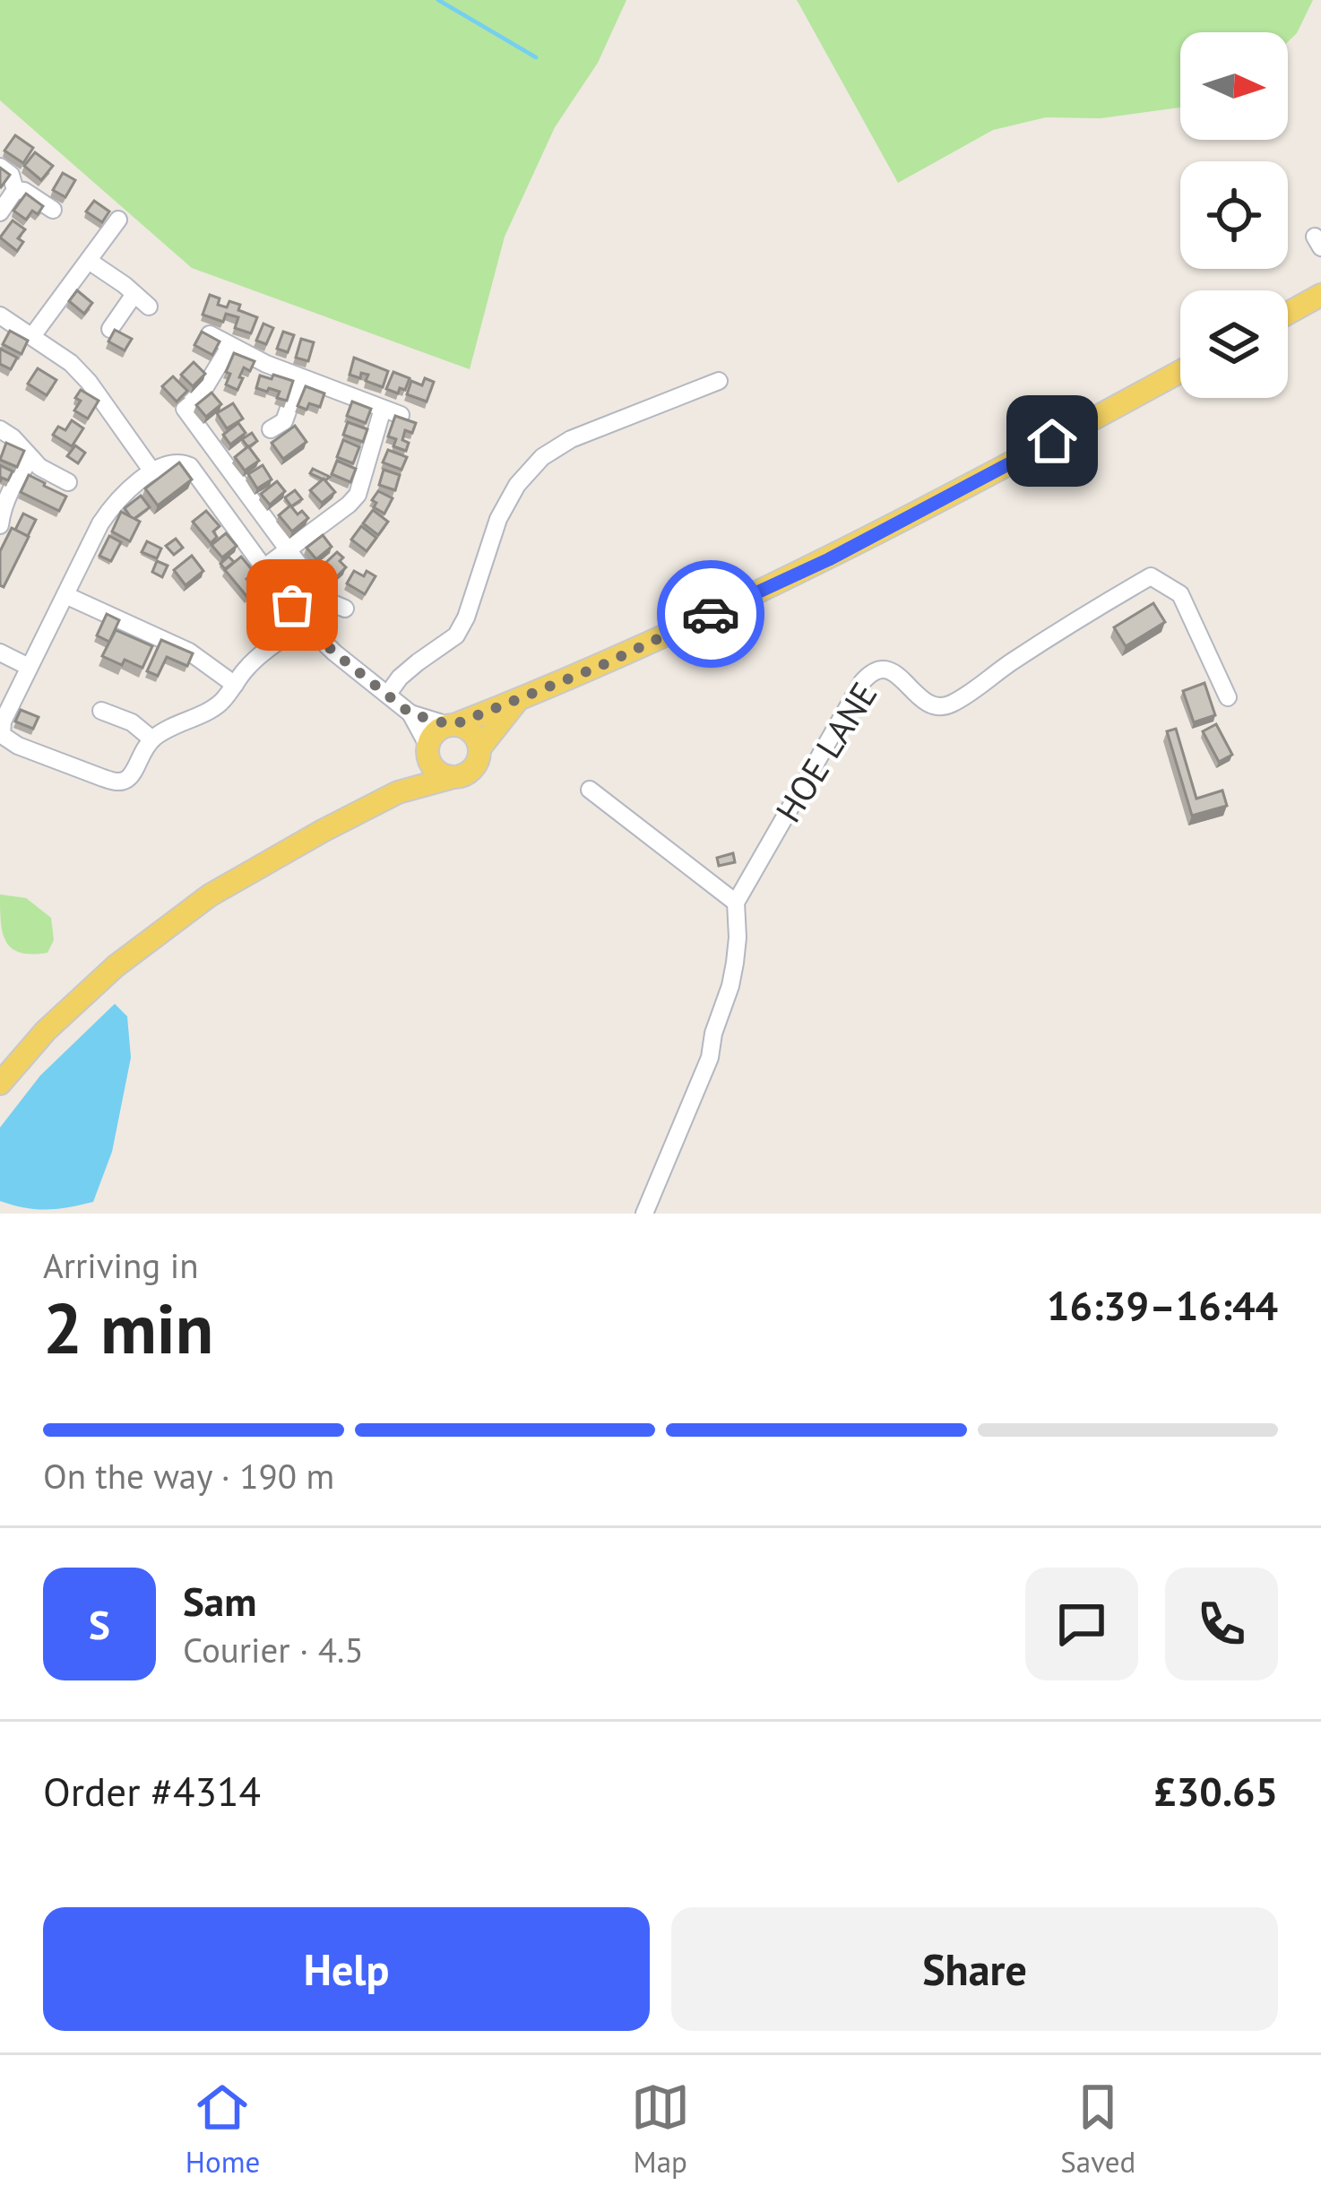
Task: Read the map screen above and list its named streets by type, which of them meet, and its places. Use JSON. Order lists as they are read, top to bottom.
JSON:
{
  "streets": {
    "street": ["HOE LANE"]
  },
  "north": "right",
  "page": {
    "heading": ["2 min", "Arriving in", "16:39–16:44"],
    "panel": [
      "Sam",
      "Courier · 4.5",
      "Order #4314",
      "£30.65"
    ],
    "bar": "On the way · 190 m",
    "round": "S",
    "buttons": ["Help", "Share"],
    "tabs": ["Home", "Map", "Saved"]
  }
}
